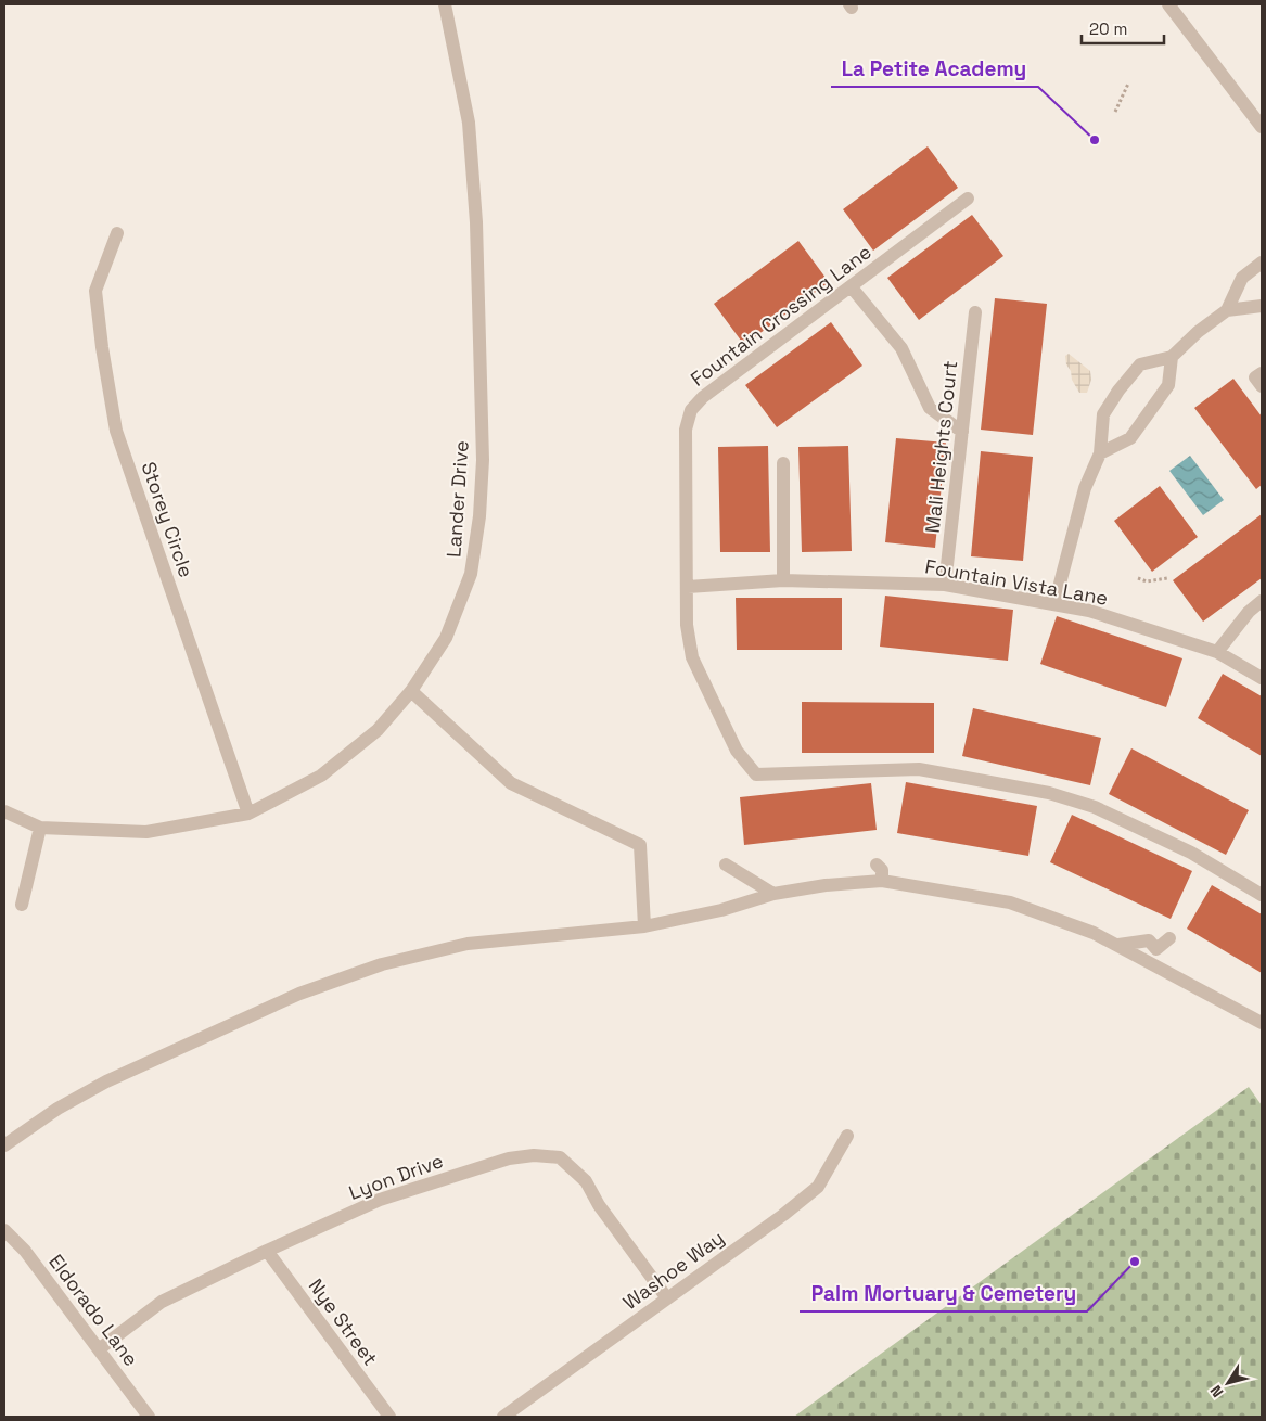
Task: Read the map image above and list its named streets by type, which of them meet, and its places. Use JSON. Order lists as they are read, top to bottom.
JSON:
{
  "streets": {
    "street": [
      "Fountain Crossing Lane",
      "Mali Heights Court",
      "Lander Drive",
      "Storey Circle",
      "Fountain Vista Lane",
      "Lyon Drive",
      "Washoe Way",
      "Eldorado Lane",
      "Nye Street"
    ]
  },
  "crossings": [
    ["Fountain Crossing Lane", "Fountain Vista Lane"],
    ["Mali Heights Court", "Fountain Vista Lane"],
    ["Lander Drive", "Storey Circle"],
    ["Lyon Drive", "Washoe Way"],
    ["Lyon Drive", "Eldorado Lane"],
    ["Lyon Drive", "Nye Street"]
  ],
  "places": ["La Petite Academy", "Palm Mortuary & Cemetery"],
  "scale_bar": "20 m",
  "north": "bottom left"
}
